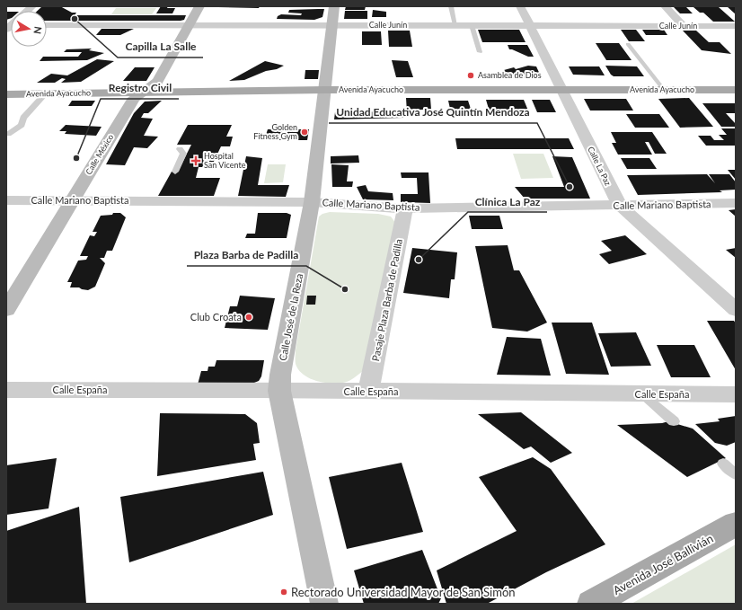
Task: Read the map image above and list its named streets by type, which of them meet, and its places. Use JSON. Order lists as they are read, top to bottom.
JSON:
{
  "streets": {
    "main road": [
      "Avenida Ayacucho",
      "Calle México",
      "Calle José de la Reza",
      "Avenida José Ballivián"
    ],
    "street": [
      "Calle Junín",
      "Calle La Paz",
      "Calle Mariano Baptista",
      "Pasaje Plaza Barba de Padilla",
      "Calle España"
    ]
  },
  "crossings": [
    ["Calle Junín", "Calle México"],
    ["Calle Junín", "Calle La Paz"],
    ["Calle Junín", "Calle José de la Reza"],
    ["Avenida Ayacucho", "Calle México"],
    ["Avenida Ayacucho", "Calle La Paz"],
    ["Avenida Ayacucho", "Calle José de la Reza"],
    ["Calle México", "Calle Mariano Baptista"],
    ["Calle La Paz", "Calle Mariano Baptista"],
    ["Calle Mariano Baptista", "Pasaje Plaza Barba de Padilla"],
    ["Calle Mariano Baptista", "Calle José de la Reza"],
    ["Pasaje Plaza Barba de Padilla", "Calle España"],
    ["Calle José de la Reza", "Calle España"]
  ],
  "places": {
    "other": [
      "Capilla La Salle",
      "Asamblea de Dios",
      "Golden Fitness Gym",
      "Registro Civil",
      "Unidad Educativa José Quintín Mendoza",
      "Clínica La Paz",
      "Plaza Barba de Padilla",
      "Club Croata",
      "Rectorado Universidad Mayor de San Simón"
    ],
    "health": ["Hospital San Vicente"]
  },
  "north": "right"
}
